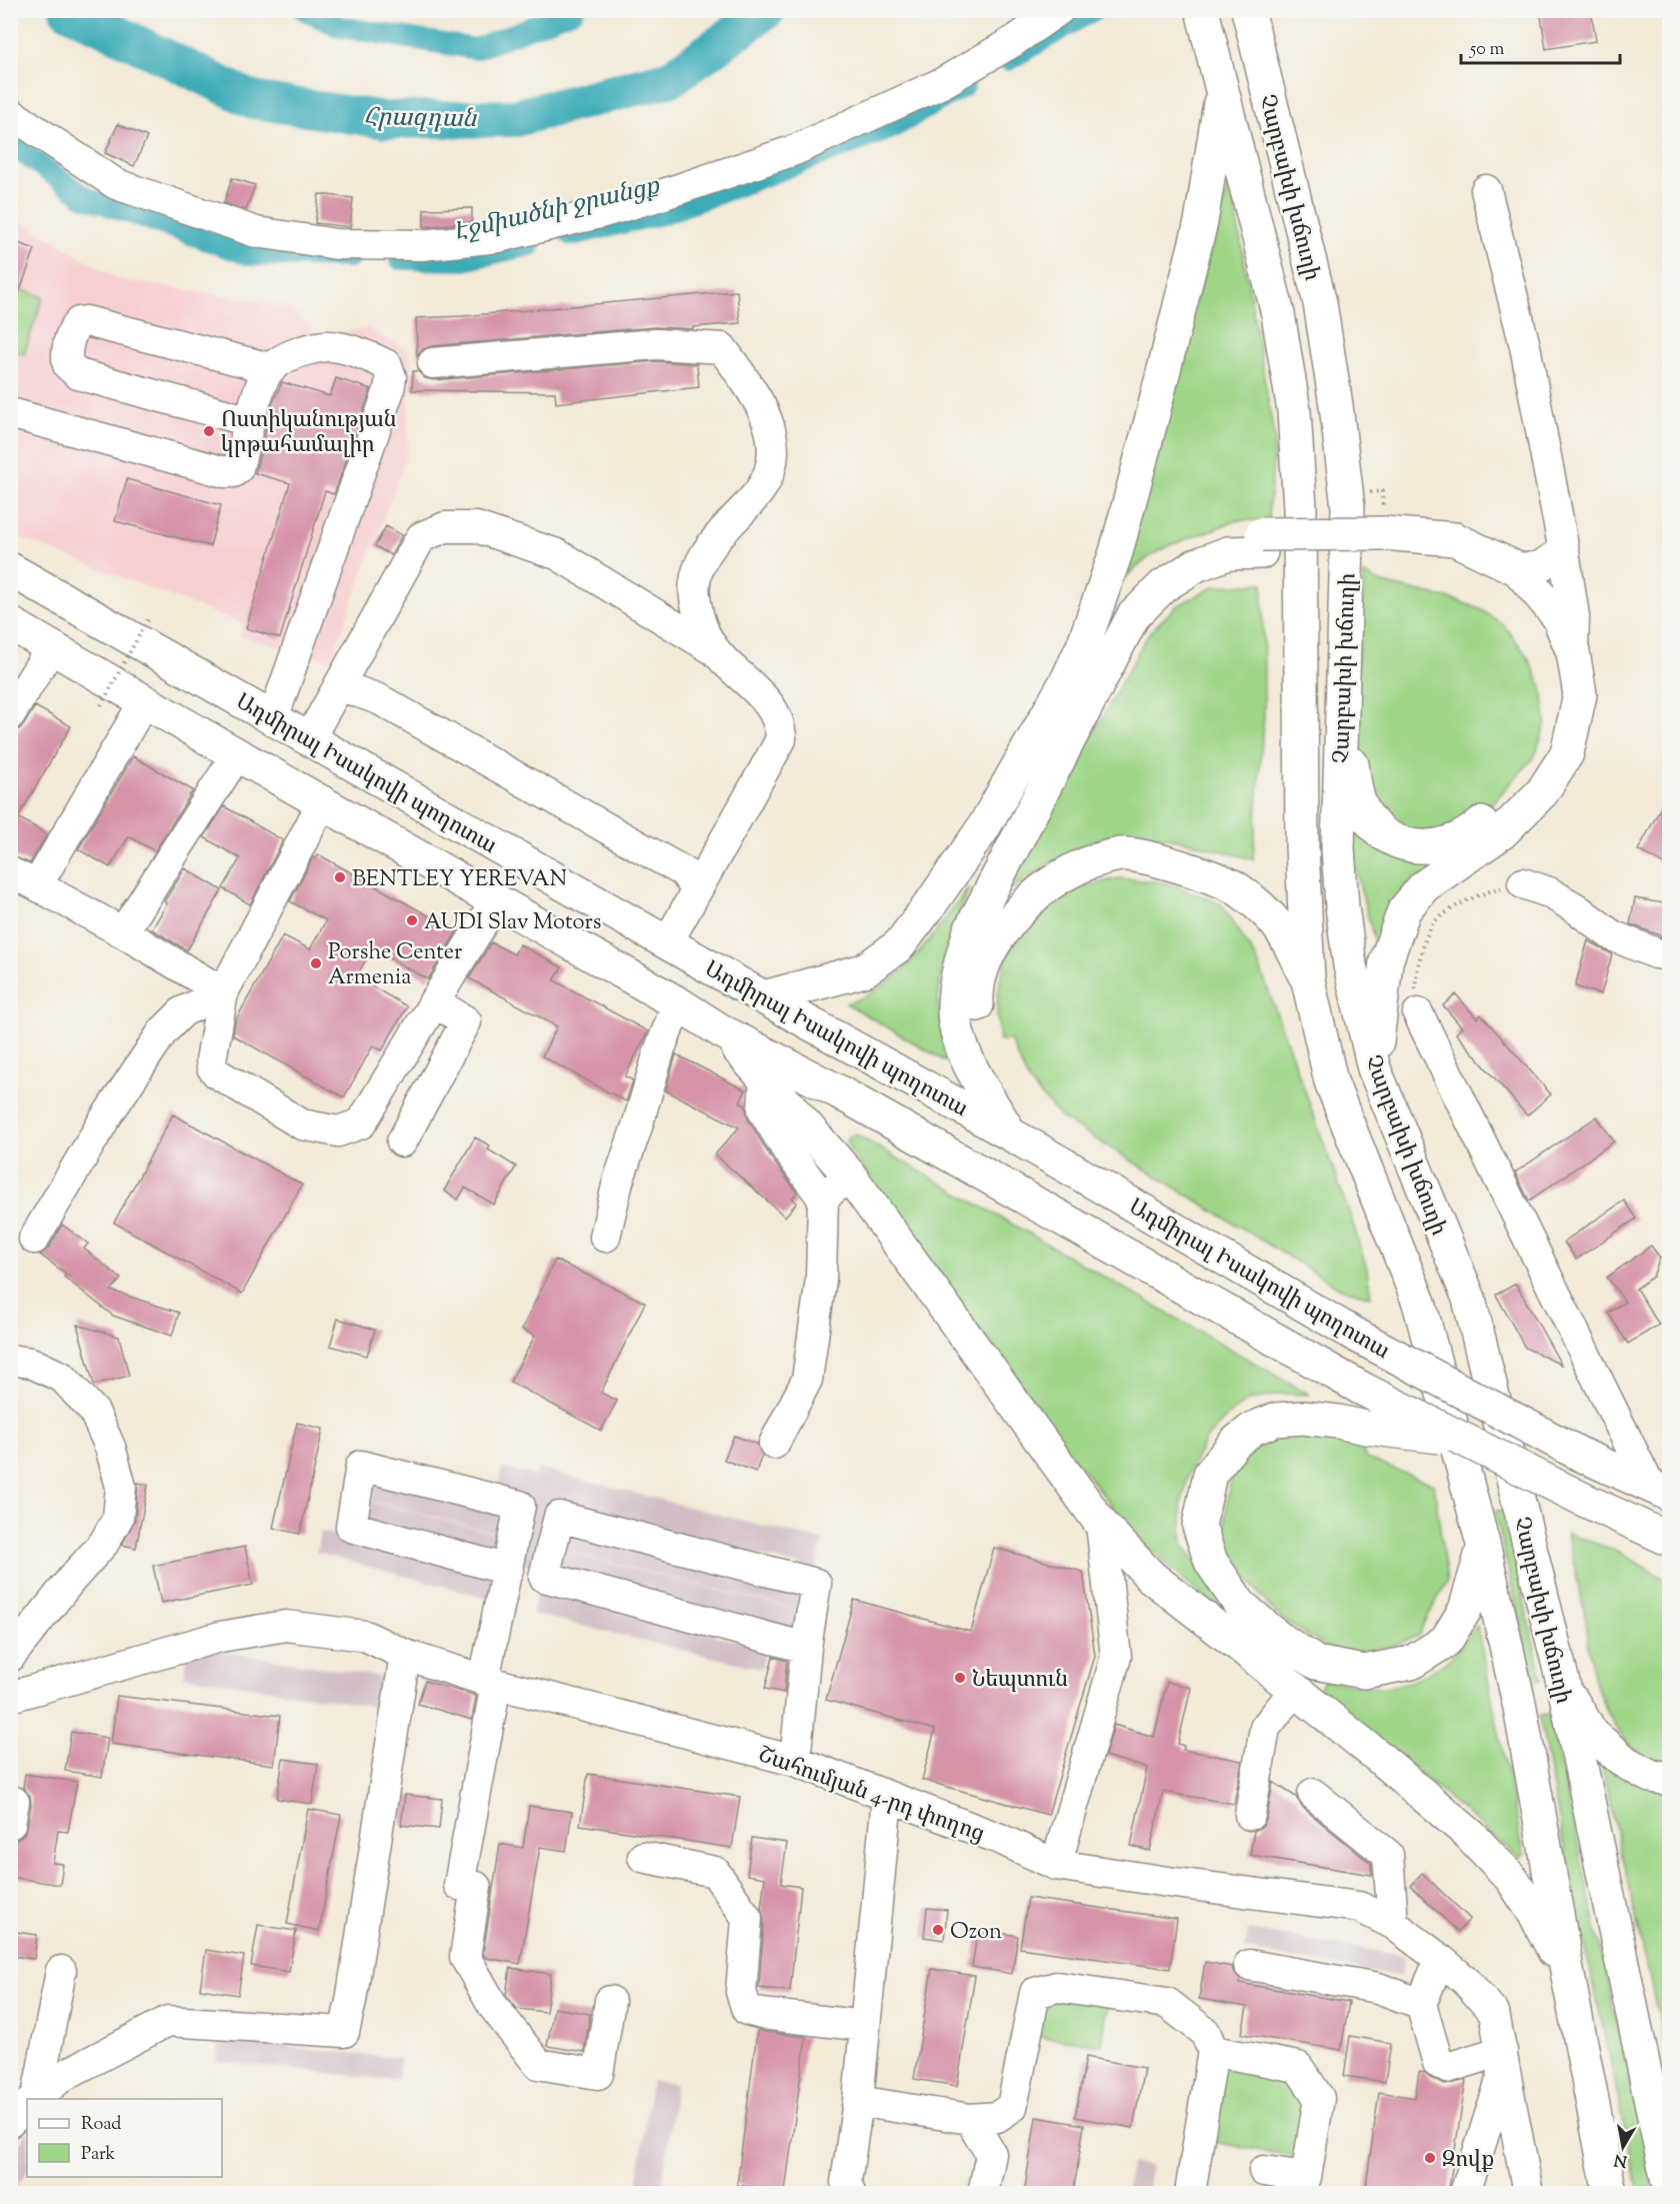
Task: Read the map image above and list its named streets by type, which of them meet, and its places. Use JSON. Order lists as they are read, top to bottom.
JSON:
{
  "streets": {
    "highway": ["Չարբախի խճուղի", "Ադմիրալ Իսակովի պողոտա"],
    "street": ["Շահումյան 4-րդ փողոց"]
  },
  "water": ["Հրազդան", "Էջմիածնի ջրանցք"],
  "places": [
    "Ոստիկանության կրթահամալիր",
    "BENTLEY YEREVAN",
    "AUDI Slav Motors",
    "Porshe Center Armenia",
    "Նեպտուն",
    "Ozon",
    "Զովք"
  ],
  "legend": ["Road", "Park"],
  "scale_bar": "50 m",
  "north": "bottom"
}
